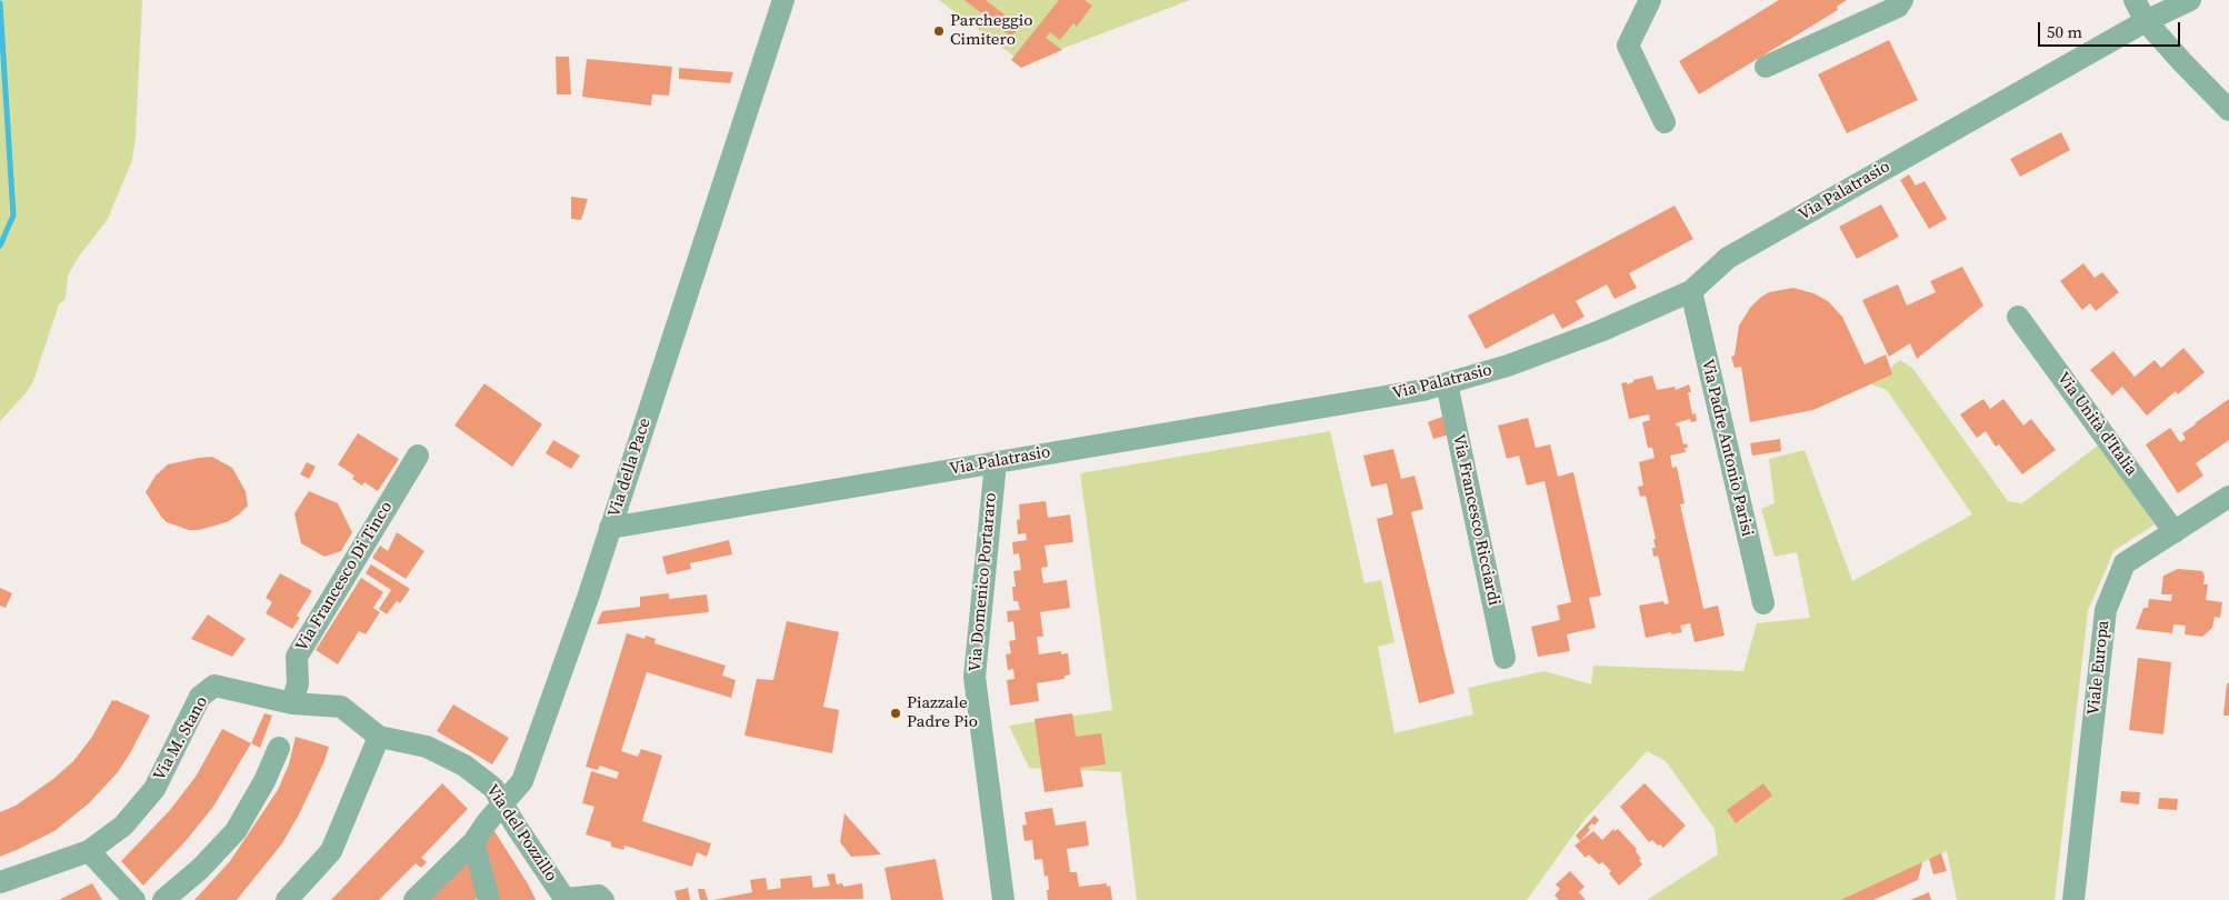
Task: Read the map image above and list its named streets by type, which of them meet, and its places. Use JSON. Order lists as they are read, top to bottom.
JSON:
{
  "streets": {
    "street": [
      "Via Palatrasio",
      "Via Unità d'Italia",
      "Via Padre Antonio Parisi",
      "Via della Pace",
      "Via Francesco Ricciardi",
      "Via Francesco Di Tinco",
      "Via Domenico Portararo",
      "Viale Europa",
      "Via M. Stano",
      "Via del Pozzillo"
    ]
  },
  "crossings": [
    ["Via Palatrasio", "Via Padre Antonio Parisi"],
    ["Via Palatrasio", "Via della Pace"],
    ["Via Palatrasio", "Via Francesco Ricciardi"],
    ["Via Palatrasio", "Via Domenico Portararo"],
    ["Via Unità d'Italia", "Viale Europa"],
    ["Via Francesco Di Tinco", "Via M. Stano"],
    ["Via M. Stano", "Via del Pozzillo"]
  ],
  "places": ["Parcheggio Cimitero", "Piazzale Padre Pio"],
  "scale_bar": "50 m"
}
